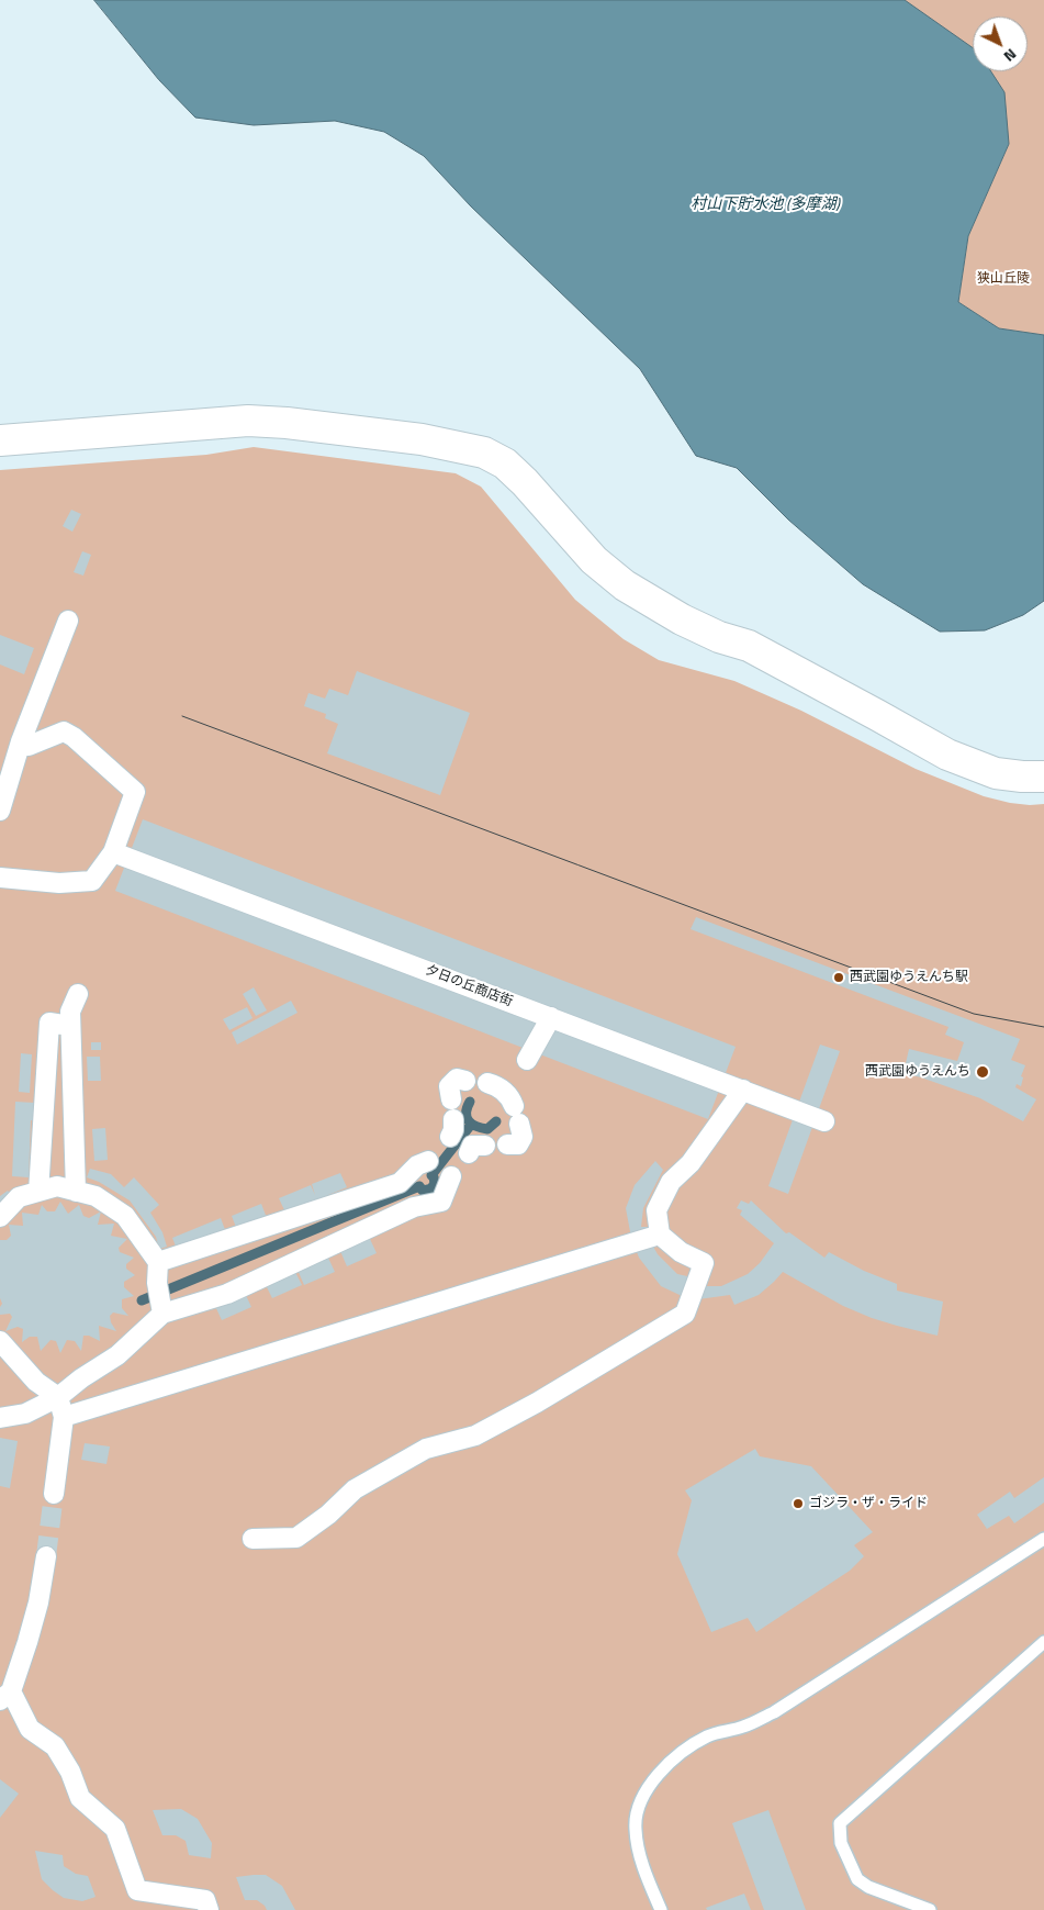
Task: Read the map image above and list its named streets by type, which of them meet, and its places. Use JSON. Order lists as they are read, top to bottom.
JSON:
{
  "streets": {
    "street": ["夕日の丘商店街"]
  },
  "water": ["村山下貯水池 (多摩湖)"],
  "parks": ["狭山丘陵"],
  "places": ["西武園ゆうえんち駅", "西武園ゆうえんち", "ゴジラ・ザ・ライド"],
  "north": "bottom right"
}
